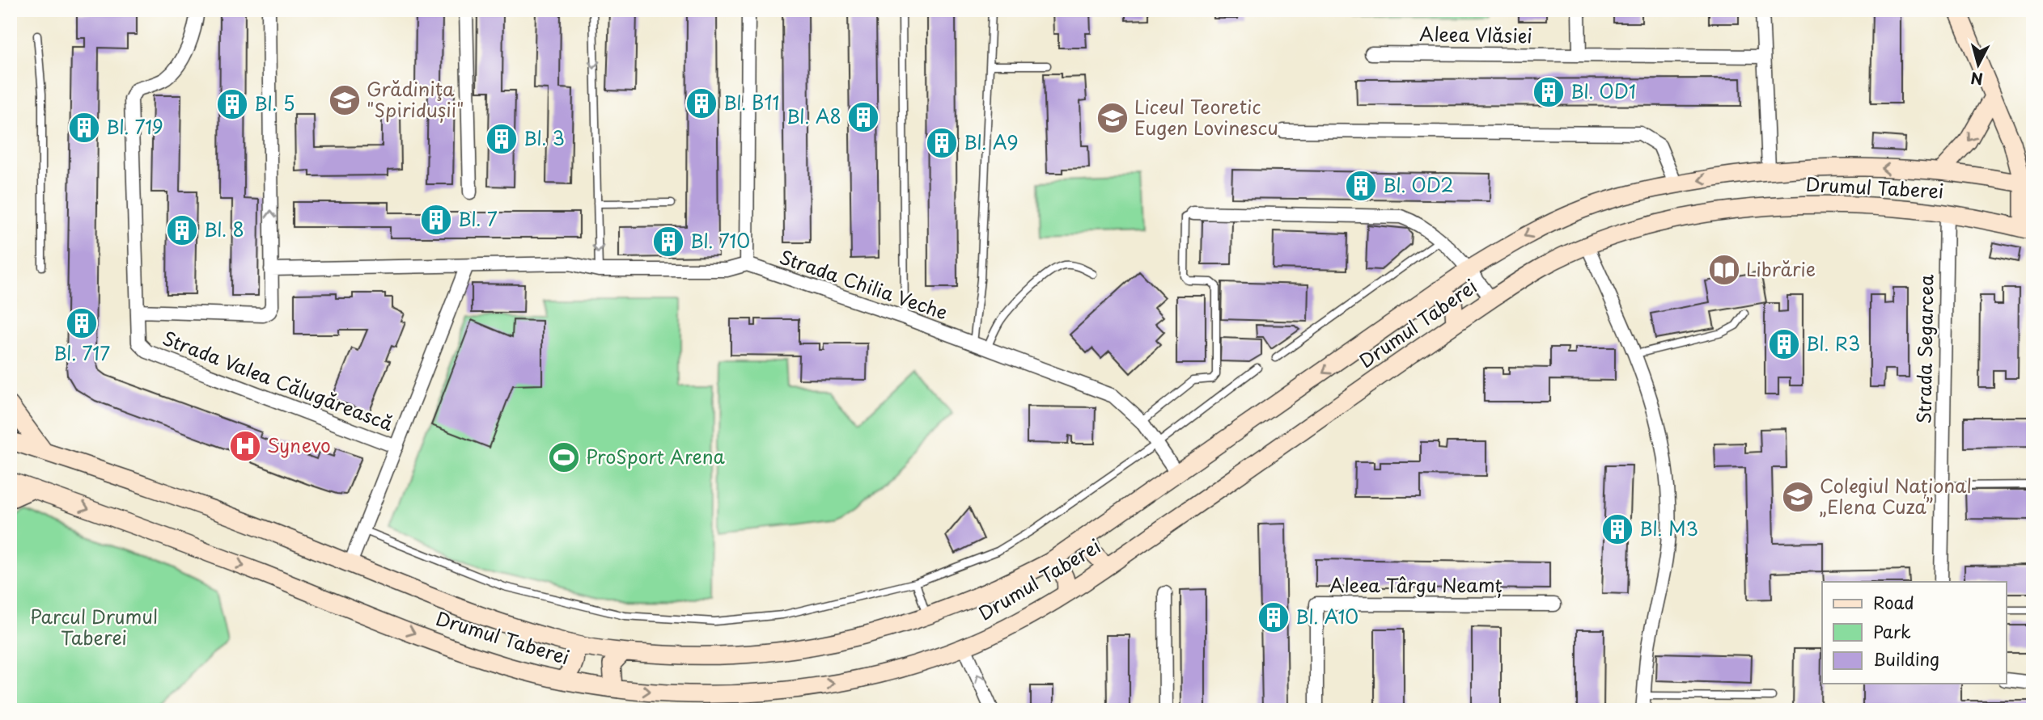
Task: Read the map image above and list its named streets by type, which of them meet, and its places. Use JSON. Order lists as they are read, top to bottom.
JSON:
{
  "streets": {
    "main road": ["Drumul Taberei"],
    "street": [
      "Aleea Vlăsiei",
      "Strada Chilia Veche",
      "Strada Segarcea",
      "Strada Valea Călugărească",
      "Aleea Târgu Neamț"
    ]
  },
  "crossings": [
    ["Drumul Taberei", "Strada Chilia Veche"],
    ["Drumul Taberei", "Strada Segarcea"],
    ["Drumul Taberei", "Strada Valea Călugărească"]
  ],
  "parks": ["Parcul Drumul Taberei"],
  "places": {
    "building": [
      "Bl. OD1",
      "Bl. B11",
      "Bl. 5",
      "Bl. A8",
      "Bl. 719",
      "Bl. 3",
      "Bl. A9",
      "Bl. OD2",
      "Bl. 7",
      "Bl. 8",
      "Bl. 710",
      "Bl. 717",
      "Bl. R3",
      "Bl. M3",
      "Bl. A10"
    ],
    "school or university": ["Grădiniţa \"Spiridușii\"", "Liceul Teoretic Eugen Lovinescu", "Colegiul Național „Elena Cuza”"],
    "library": ["Librărie"],
    "hospital": ["Synevo"],
    "sports": ["ProSport Arena"]
  },
  "legend": ["Road", "Park", "Building"],
  "north": "bottom"
}
